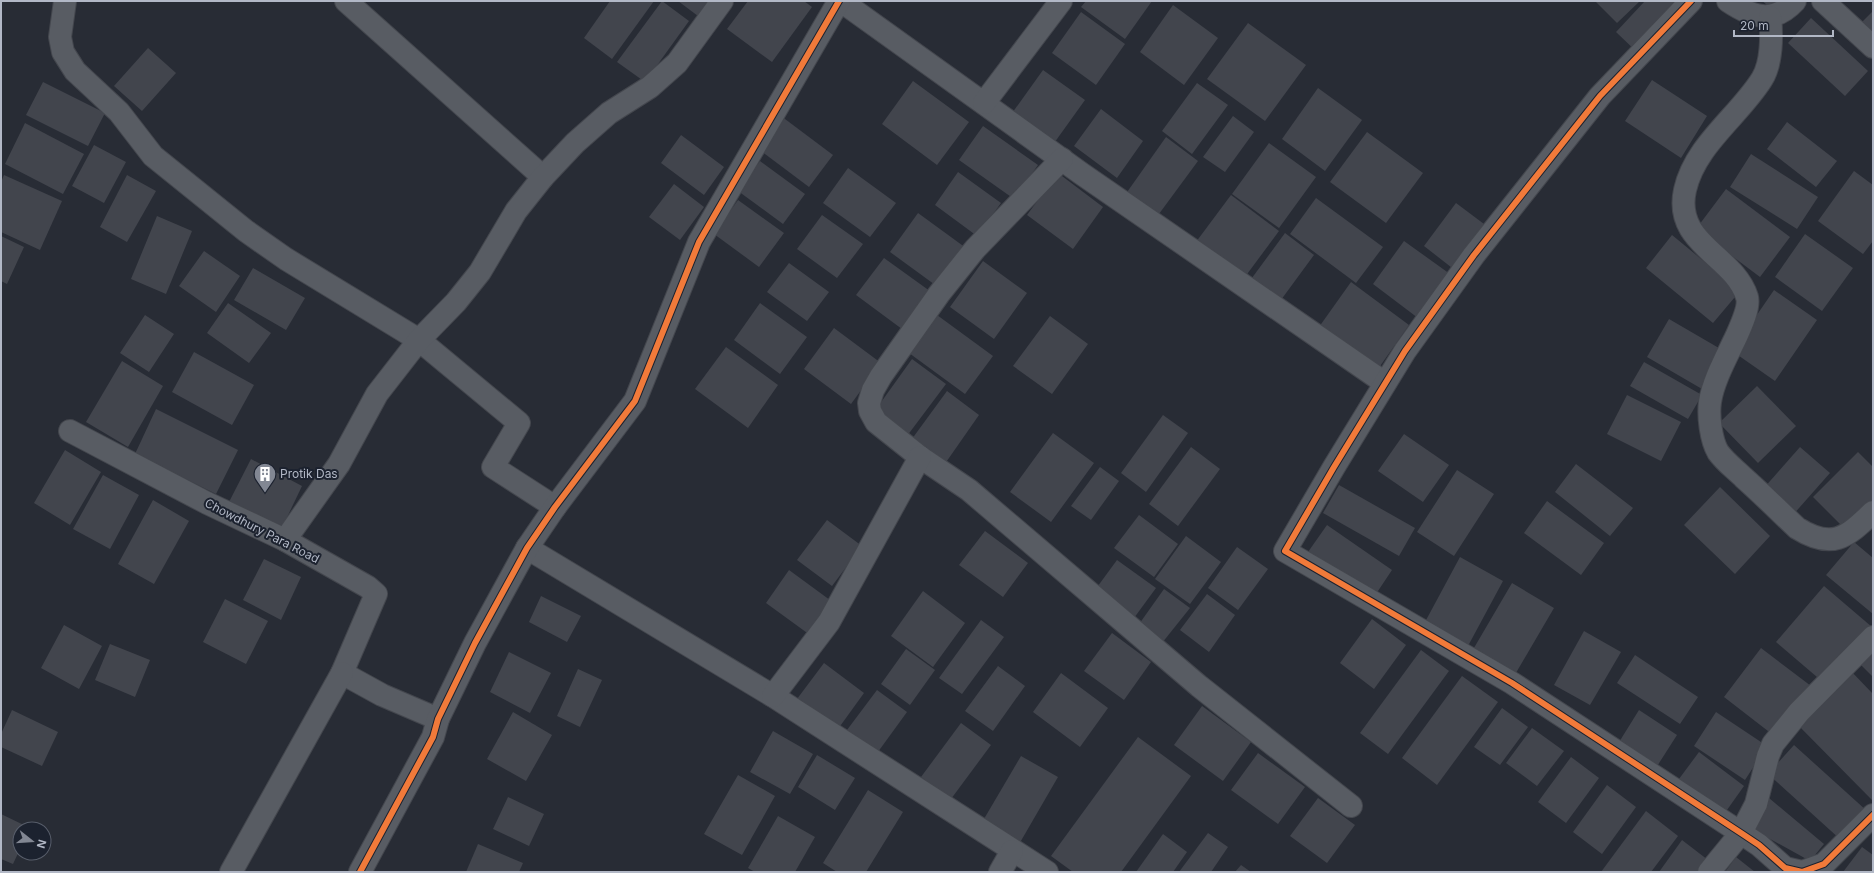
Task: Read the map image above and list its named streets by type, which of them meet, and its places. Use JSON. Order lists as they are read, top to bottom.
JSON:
{
  "streets": {
    "street": ["Chowdhury Para Road"]
  },
  "places": {
    "building": ["Protik Das"]
  },
  "scale_bar": "20 m",
  "north": "right"
}
